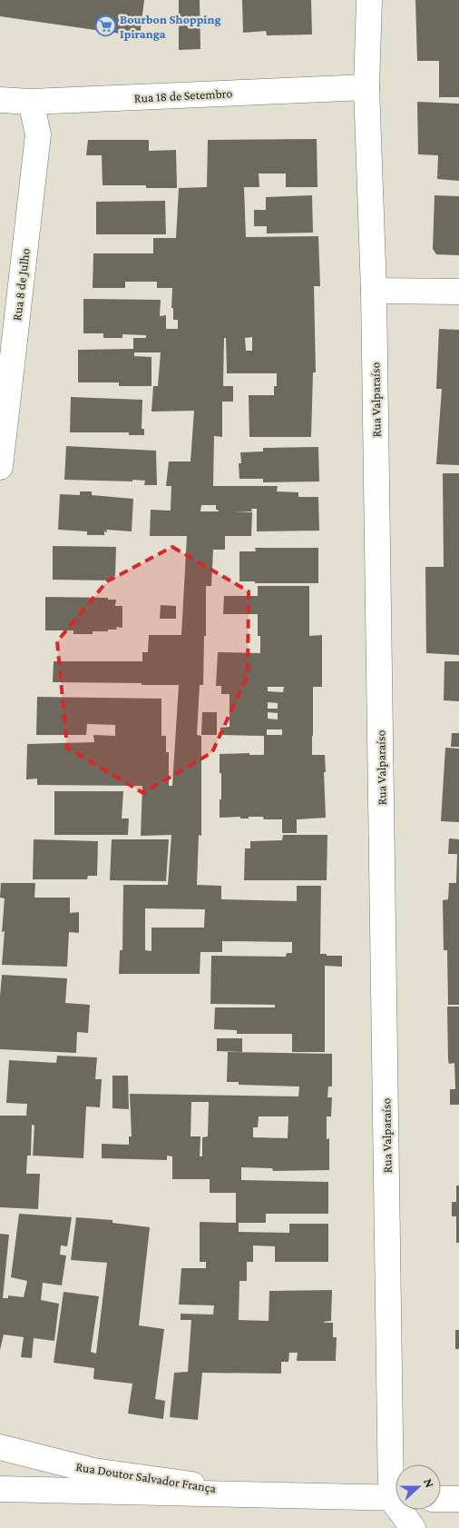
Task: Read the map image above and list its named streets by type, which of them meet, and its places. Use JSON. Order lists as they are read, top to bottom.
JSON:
{
  "streets": {
    "street": [
      "Rua 18 de Setembro",
      "Rua 8 de Julho",
      "Rua Valparaíso",
      "Rua Doutor Salvador França"
    ]
  },
  "crossings": [
    ["Rua 18 de Setembro", "Rua 8 de Julho"],
    ["Rua 18 de Setembro", "Rua Valparaíso"]
  ],
  "places": {
    "supermarket": ["Bourbon Shopping Ipiranga"]
  },
  "north": "right"
}
